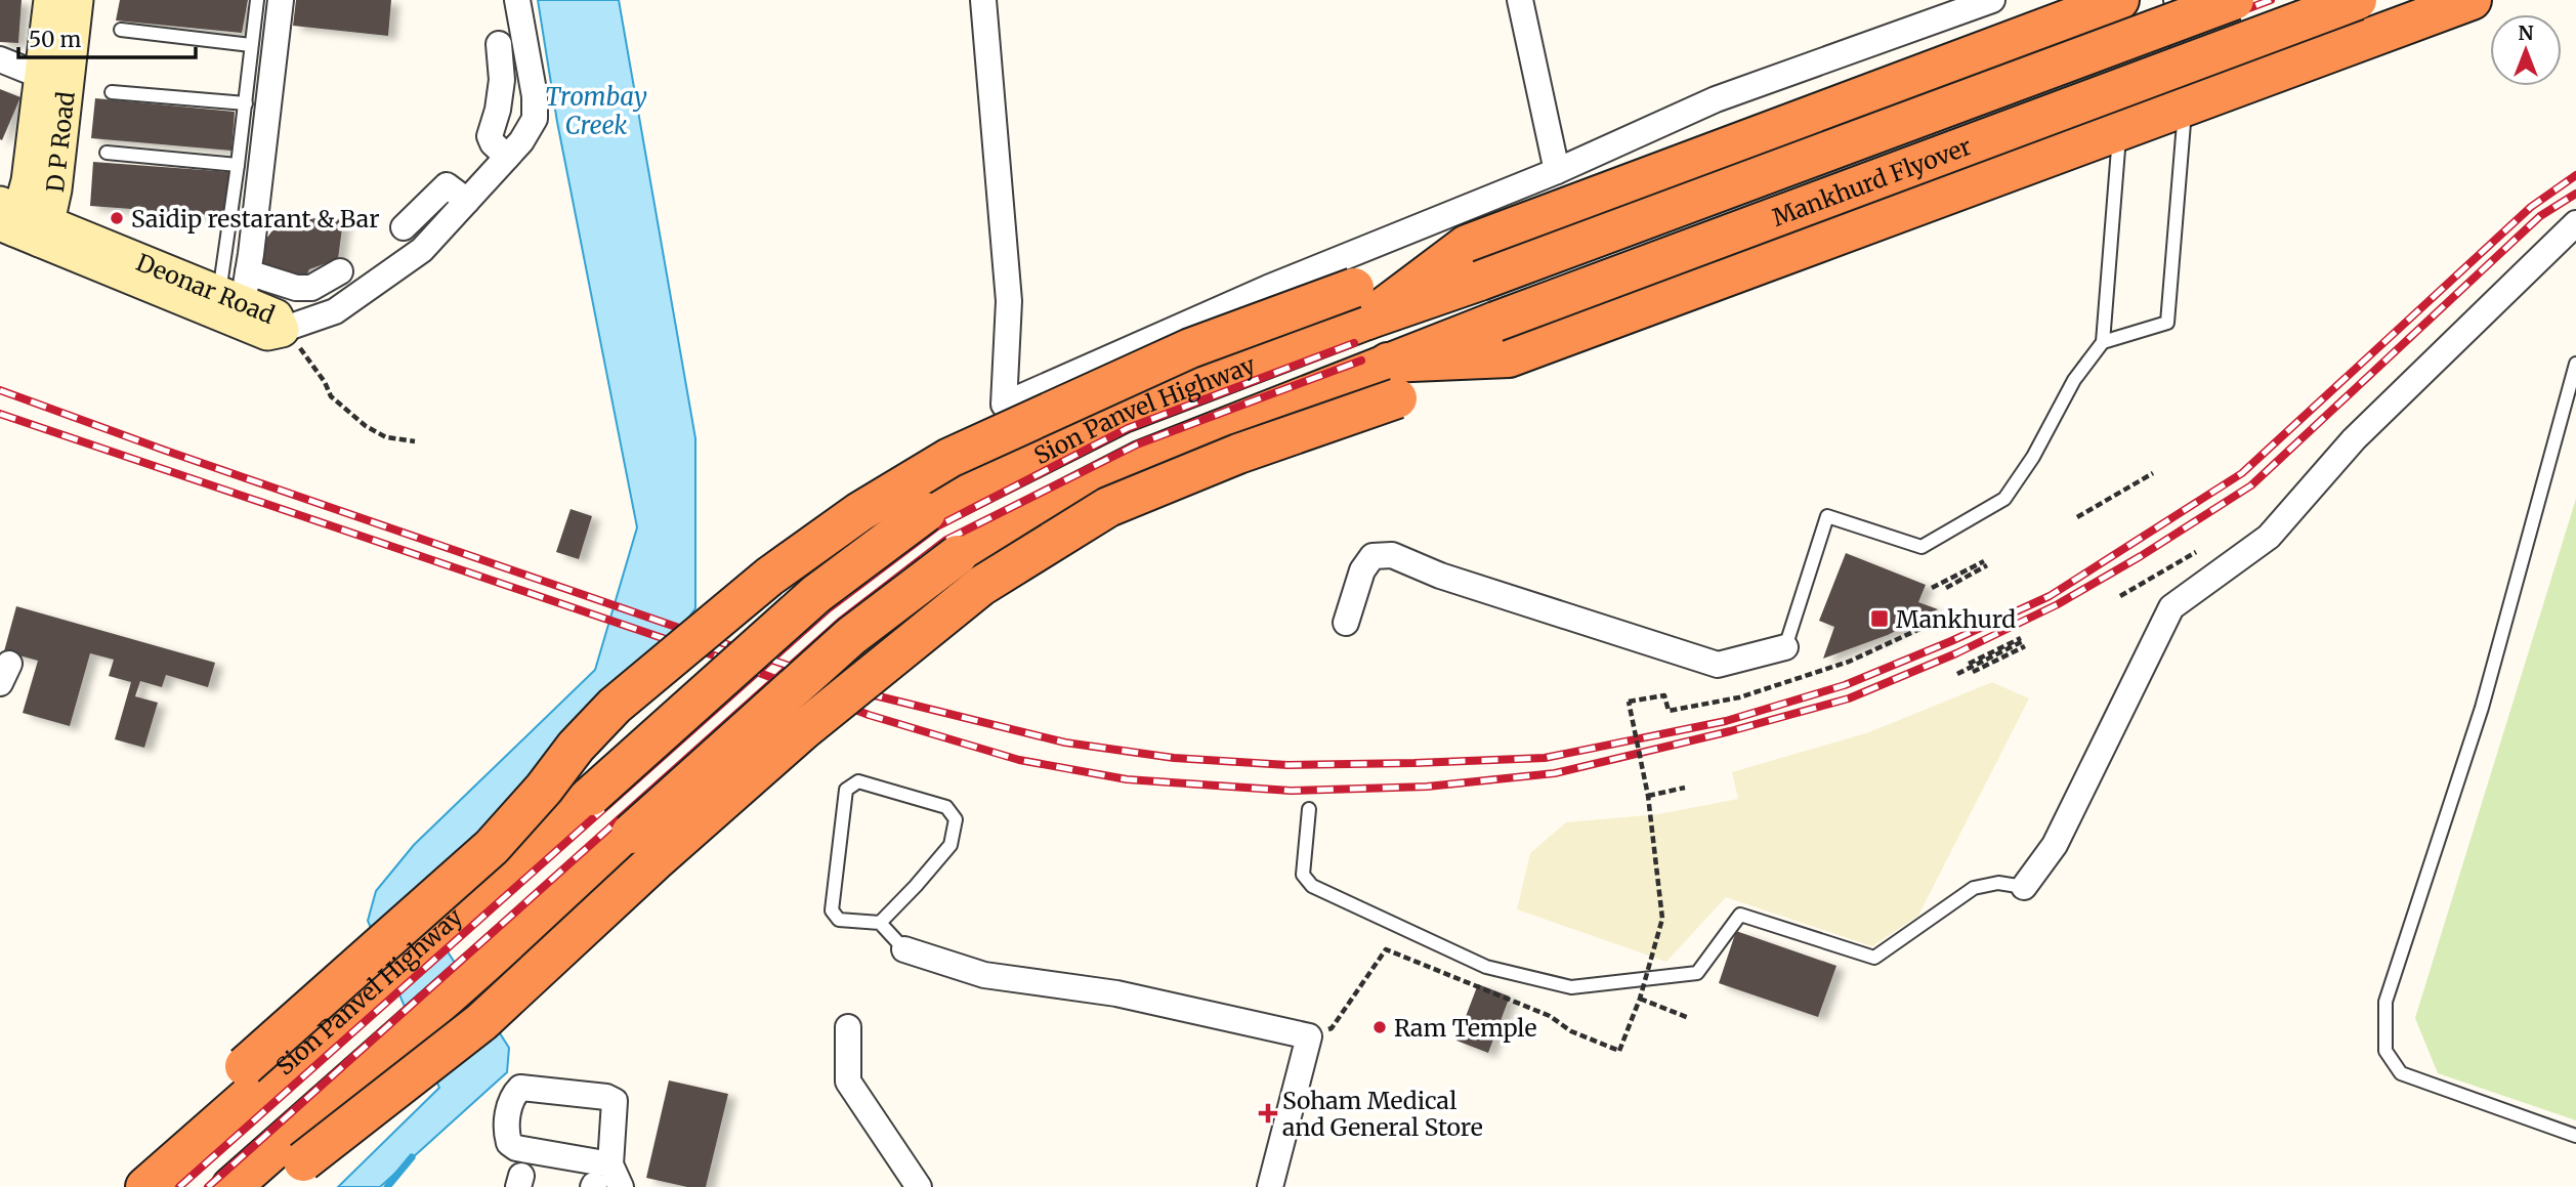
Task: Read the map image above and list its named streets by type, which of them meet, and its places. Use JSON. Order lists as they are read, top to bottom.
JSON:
{
  "streets": {
    "highway": ["Mankhurd Flyover", "Sion Panvel Highway"],
    "street": ["D P Road", "Deonar Road"]
  },
  "crossings": [
    ["D P Road", "Deonar Road"],
    ["Mankhurd Flyover", "Sion Panvel Highway"]
  ],
  "water": ["Trombay Creek"],
  "places": {
    "other": ["Saidip restarant & Bar", "Ram Temple"],
    "transit": ["Mankhurd"],
    "health": ["Soham Medical and General Store"]
  },
  "scale_bar": "50 m",
  "north": "top"
}
